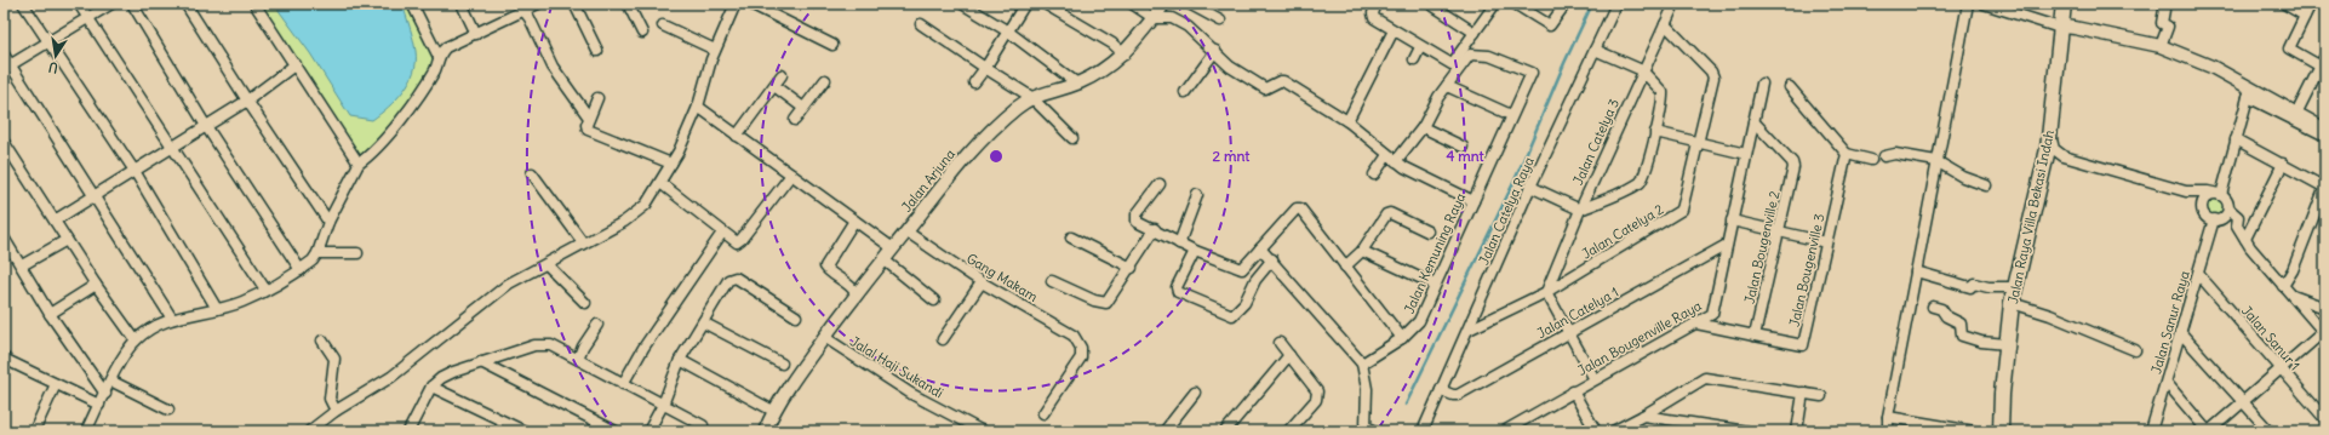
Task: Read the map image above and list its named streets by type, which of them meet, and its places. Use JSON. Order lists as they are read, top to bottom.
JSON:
{
  "streets": {
    "main road": ["Jalan Raya Villa Bekasi Indah"],
    "street": [
      "Jalan Catelya 3",
      "Jalan Arjuna",
      "Jalan Catelya Raya",
      "Jalan Catelya 2",
      "Jalan Bougenville 2",
      "Jalan Kemuning Raya",
      "Jalan Bougenville 3",
      "Gang Makam",
      "Jalan Catelya 1",
      "Jalan Sanur Raya",
      "Jalan Bougenville Raya",
      "Jalan Sanur 1",
      "Jalal Haji Sukandi"
    ]
  },
  "crossings": [
    ["Jalan Catelya 3", "Jalan Catelya 2"],
    ["Jalan Arjuna", "Gang Makam"],
    ["Jalan Arjuna", "Jalal Haji Sukandi"],
    ["Jalan Catelya Raya", "Jalan Catelya 2"],
    ["Jalan Catelya Raya", "Jalan Catelya 1"],
    ["Jalan Bougenville 2", "Jalan Bougenville 3"],
    ["Jalan Bougenville 2", "Jalan Bougenville Raya"],
    ["Jalan Catelya 1", "Jalan Bougenville Raya"],
    ["Jalan Sanur Raya", "Jalan Sanur 1"]
  ],
  "north": "bottom",
  "rings": ["2 mnt", "4 mnt"]
}
